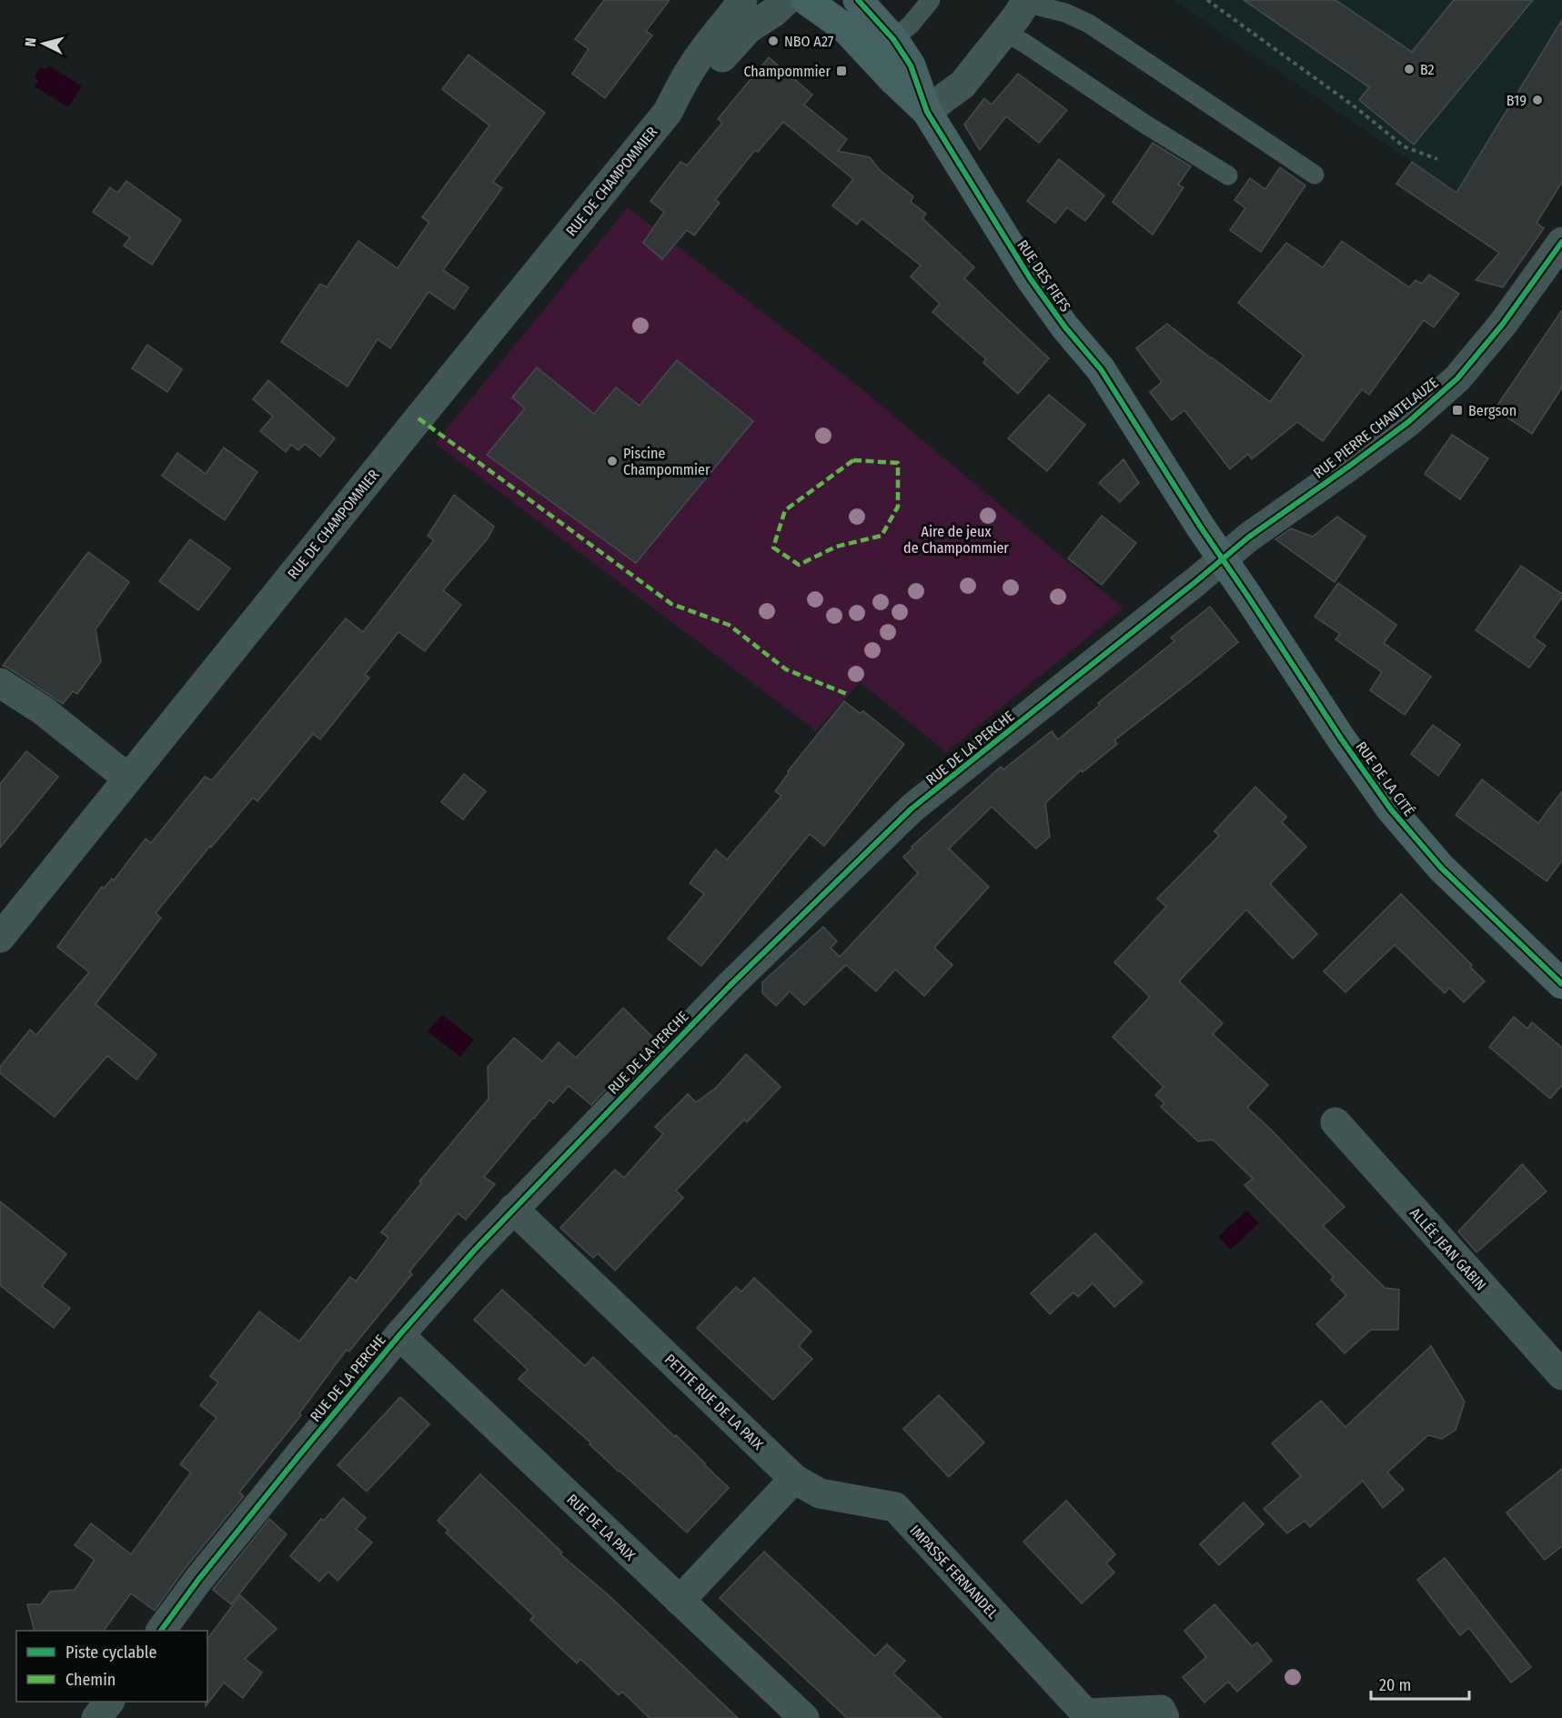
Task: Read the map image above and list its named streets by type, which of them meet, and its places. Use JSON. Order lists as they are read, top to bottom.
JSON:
{
  "streets": {
    "street": [
      "RUE DE CHAMPOMMIER",
      "RUE DES FIEFS",
      "RUE PIERRE CHANTELAUZE",
      "RUE DE LA PERCHE",
      "RUE DE LA CITÉ",
      "ALLÉE JEAN GABIN",
      "PETITE RUE DE LA PAIX",
      "RUE DE LA PAIX",
      "IMPASSE FERNANDEL"
    ]
  },
  "crossings": [
    ["RUE DES FIEFS", "RUE PIERRE CHANTELAUZE"],
    ["RUE DES FIEFS", "RUE DE LA PERCHE"],
    ["RUE DES FIEFS", "RUE DE LA CITÉ"],
    ["RUE PIERRE CHANTELAUZE", "RUE DE LA PERCHE"],
    ["RUE PIERRE CHANTELAUZE", "RUE DE LA CITÉ"],
    ["RUE DE LA PERCHE", "RUE DE LA CITÉ"],
    ["RUE DE LA PERCHE", "PETITE RUE DE LA PAIX"],
    ["RUE DE LA PERCHE", "RUE DE LA PAIX"],
    ["PETITE RUE DE LA PAIX", "IMPASSE FERNANDEL"]
  ],
  "parks": ["Aire de jeux de Champommier"],
  "places": {
    "other": [
      "NBO A27",
      "B2",
      "B19",
      "Piscine Champommier"
    ],
    "transit": ["Champommier", "Bergson"]
  },
  "legend": ["Piste cyclable", "Chemin"],
  "scale_bar": "20 m",
  "north": "left"
}
